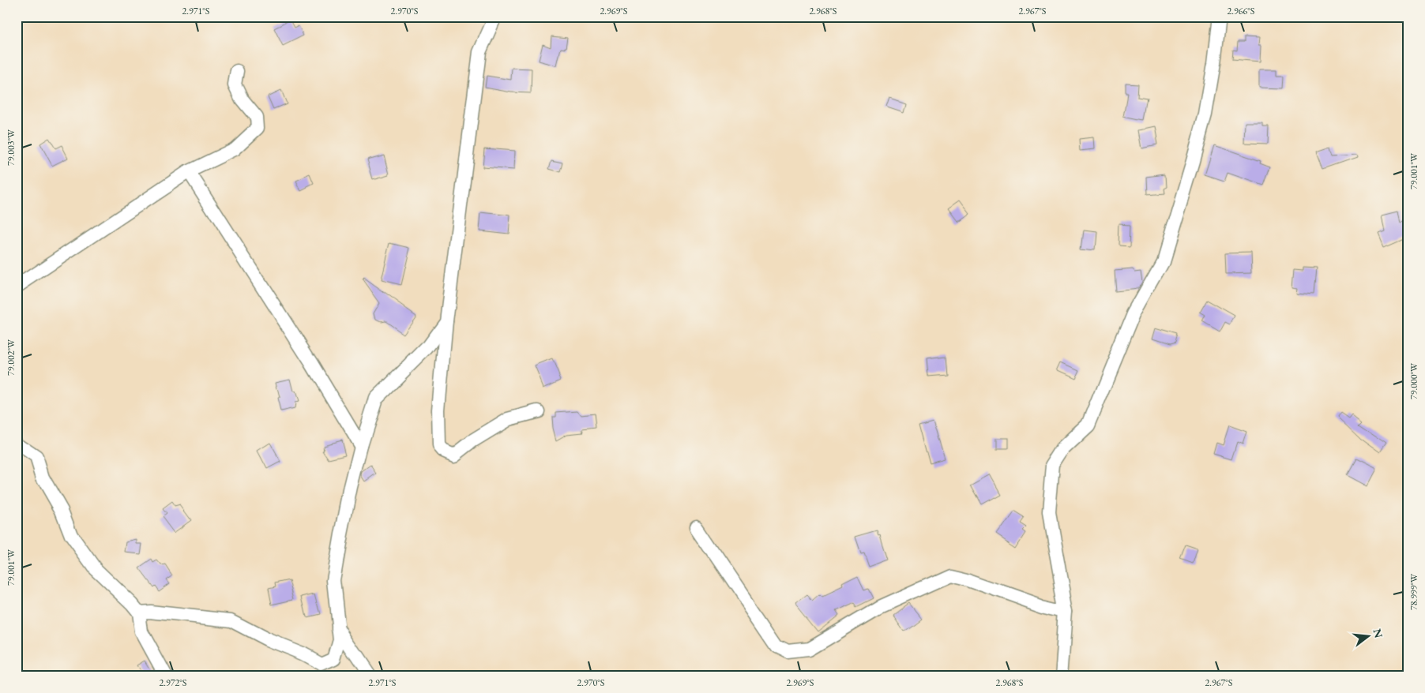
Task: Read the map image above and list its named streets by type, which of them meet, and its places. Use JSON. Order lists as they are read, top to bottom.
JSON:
{
  "north": "right",
  "coordinates": [
    "2.971°S",
    "2.970°S",
    "2.969°S",
    "2.968°S",
    "2.967°S",
    "2.966°S",
    "79.003°W",
    "79.001°W",
    "79.002°W",
    "79.000°W",
    "78.999°W",
    "2.972°S"
  ]
}
